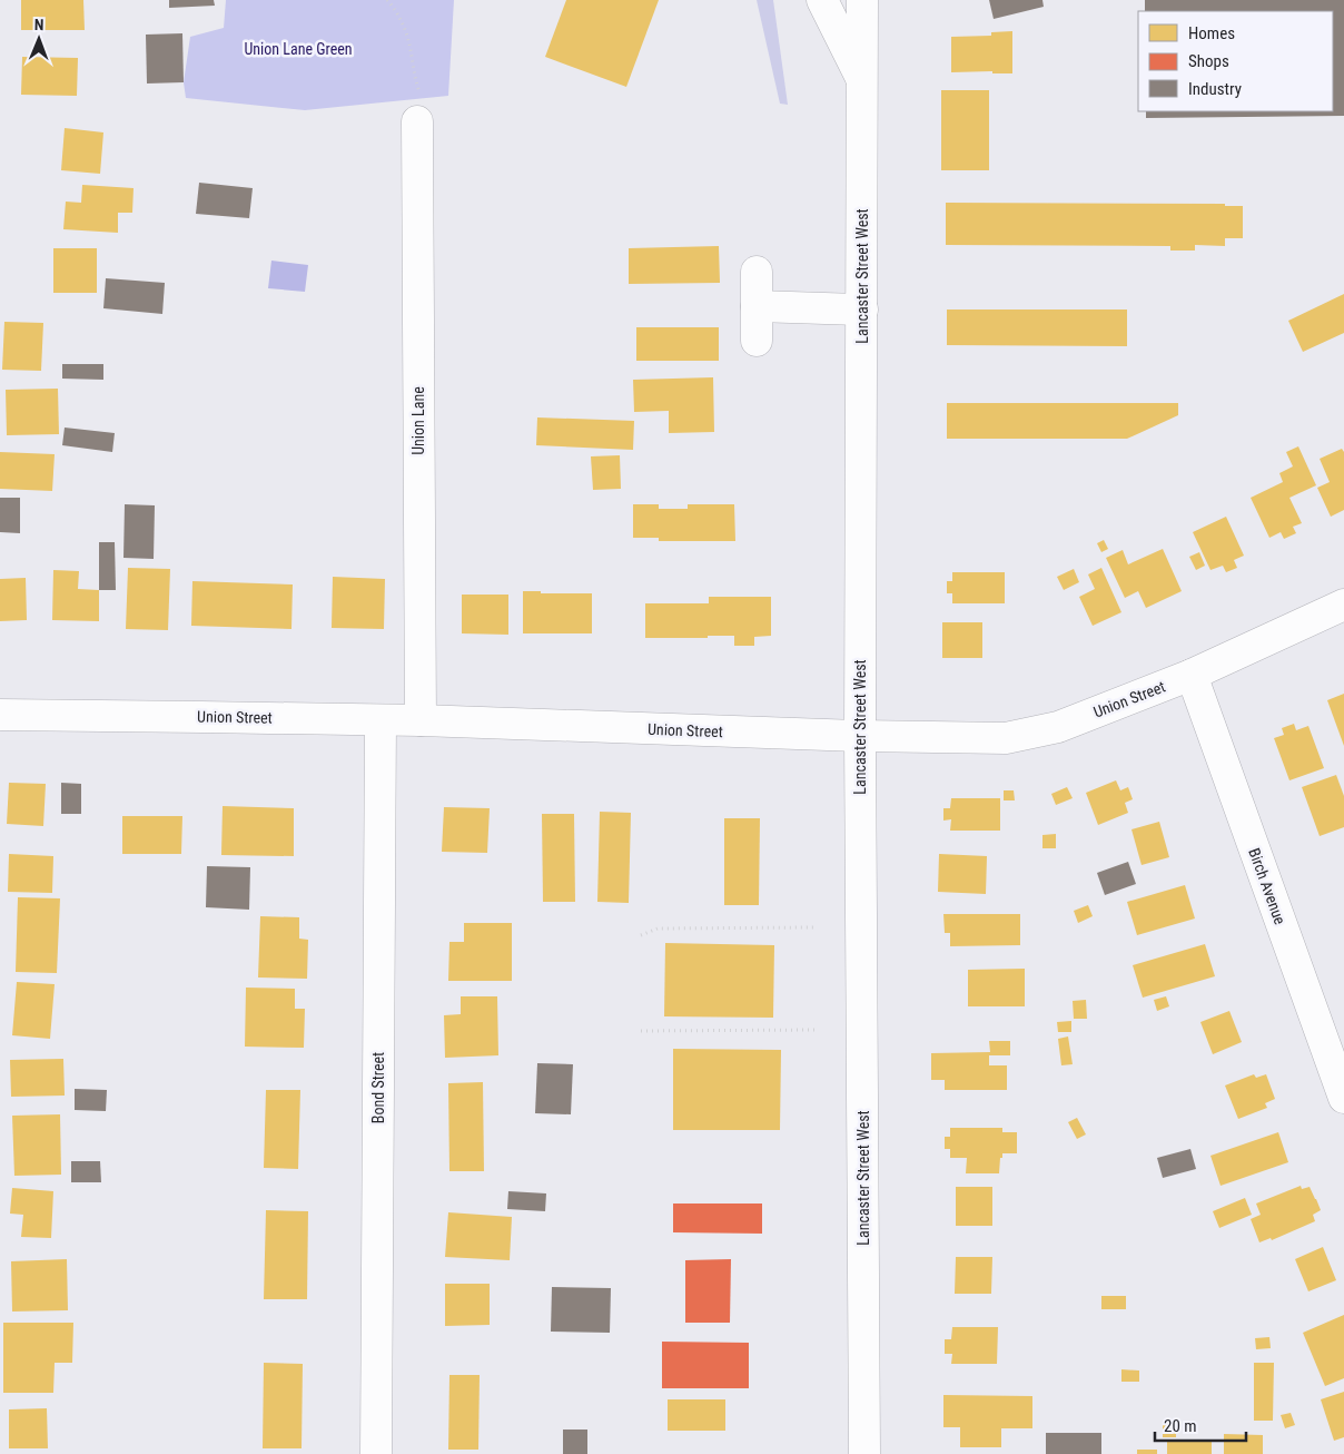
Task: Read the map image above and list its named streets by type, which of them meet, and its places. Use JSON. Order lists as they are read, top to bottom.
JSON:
{
  "streets": {
    "main road": [
      "Lancaster Street West",
      "Union Lane",
      "Union Street",
      "Birch Avenue",
      "Bond Street"
    ]
  },
  "crossings": [
    ["Lancaster Street West", "Union Street"],
    ["Union Lane", "Union Street"],
    ["Union Street", "Birch Avenue"],
    ["Union Street", "Bond Street"]
  ],
  "parks": ["Union Lane Green"],
  "legend": ["Homes", "Shops", "Industry"],
  "scale_bar": "20 m",
  "north": "top"
}
